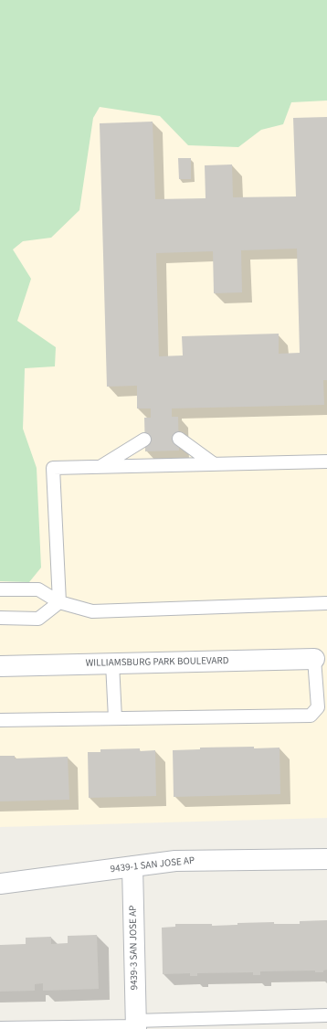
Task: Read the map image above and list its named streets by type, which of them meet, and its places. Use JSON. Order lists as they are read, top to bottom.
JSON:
{
  "streets": {
    "street": ["WILLIAMSBURG PARK BOULEVARD", "9439-1 SAN JOSE AP", "9439-3 SAN JOSE AP"]
  },
  "crossings": [
    ["9439-1 SAN JOSE AP", "9439-3 SAN JOSE AP"]
  ]
}
